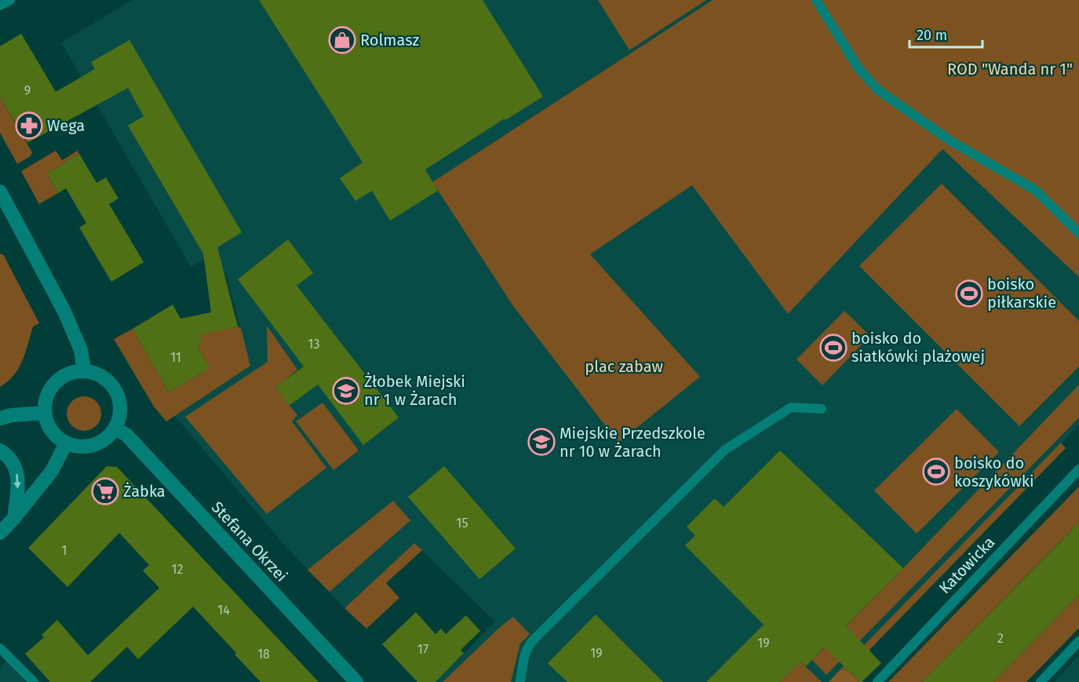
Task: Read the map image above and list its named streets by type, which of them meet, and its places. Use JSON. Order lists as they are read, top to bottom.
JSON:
{
  "streets": {
    "street": ["Stefana Okrzei"],
    "lane": ["Katowicka"]
  },
  "parks": ["ROD \"Wanda nr 1\"", "plac zabaw"],
  "places": {
    "shop": ["Rolmasz"],
    "pharmacy": ["Wega"],
    "sports": ["boisko piłkarskie", "boisko do siatkówki plażowej", "boisko do koszykówki"],
    "school or university": ["Żłobek Miejski nr 1 w Żarach", "Miejskie Przedszkole nr 10 w Żarach"],
    "supermarket": ["Żabka"]
  },
  "house_numbers": [
    "9",
    "13",
    "11",
    "15",
    "1",
    "12",
    "14",
    "2",
    "19",
    "17",
    "19",
    "18"
  ],
  "scale_bar": "20 m"
}
